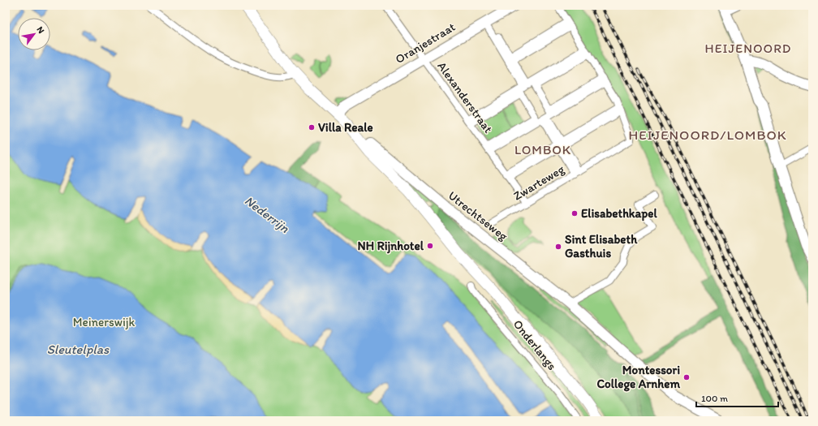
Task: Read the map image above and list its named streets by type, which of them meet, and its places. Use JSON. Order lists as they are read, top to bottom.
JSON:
{
  "streets": {
    "main road": ["Utrechtseweg", "Onderlangs"],
    "street": ["Oranjestraat", "Alexanderstraat", "Zwarteweg"]
  },
  "crossings": [
    ["Oranjestraat", "Alexanderstraat"],
    ["Oranjestraat", "Utrechtseweg"],
    ["Oranjestraat", "Onderlangs"],
    ["Alexanderstraat", "Zwarteweg"],
    ["Utrechtseweg", "Onderlangs"]
  ],
  "districts": ["HEIJENOORD", "HEIJENOORD/LOMBOK", "LOMBOK"],
  "water": ["Nederrijn", "Sleutelplas"],
  "parks": ["Meinerswijk"],
  "places": [
    "Villa Reale",
    "Elisabethkapel",
    "NH Rijnhotel",
    "Sint Elisabeth Gasthuis",
    "Montessori College Arnhem"
  ],
  "scale_bar": "100 m",
  "north": "top right"
}
